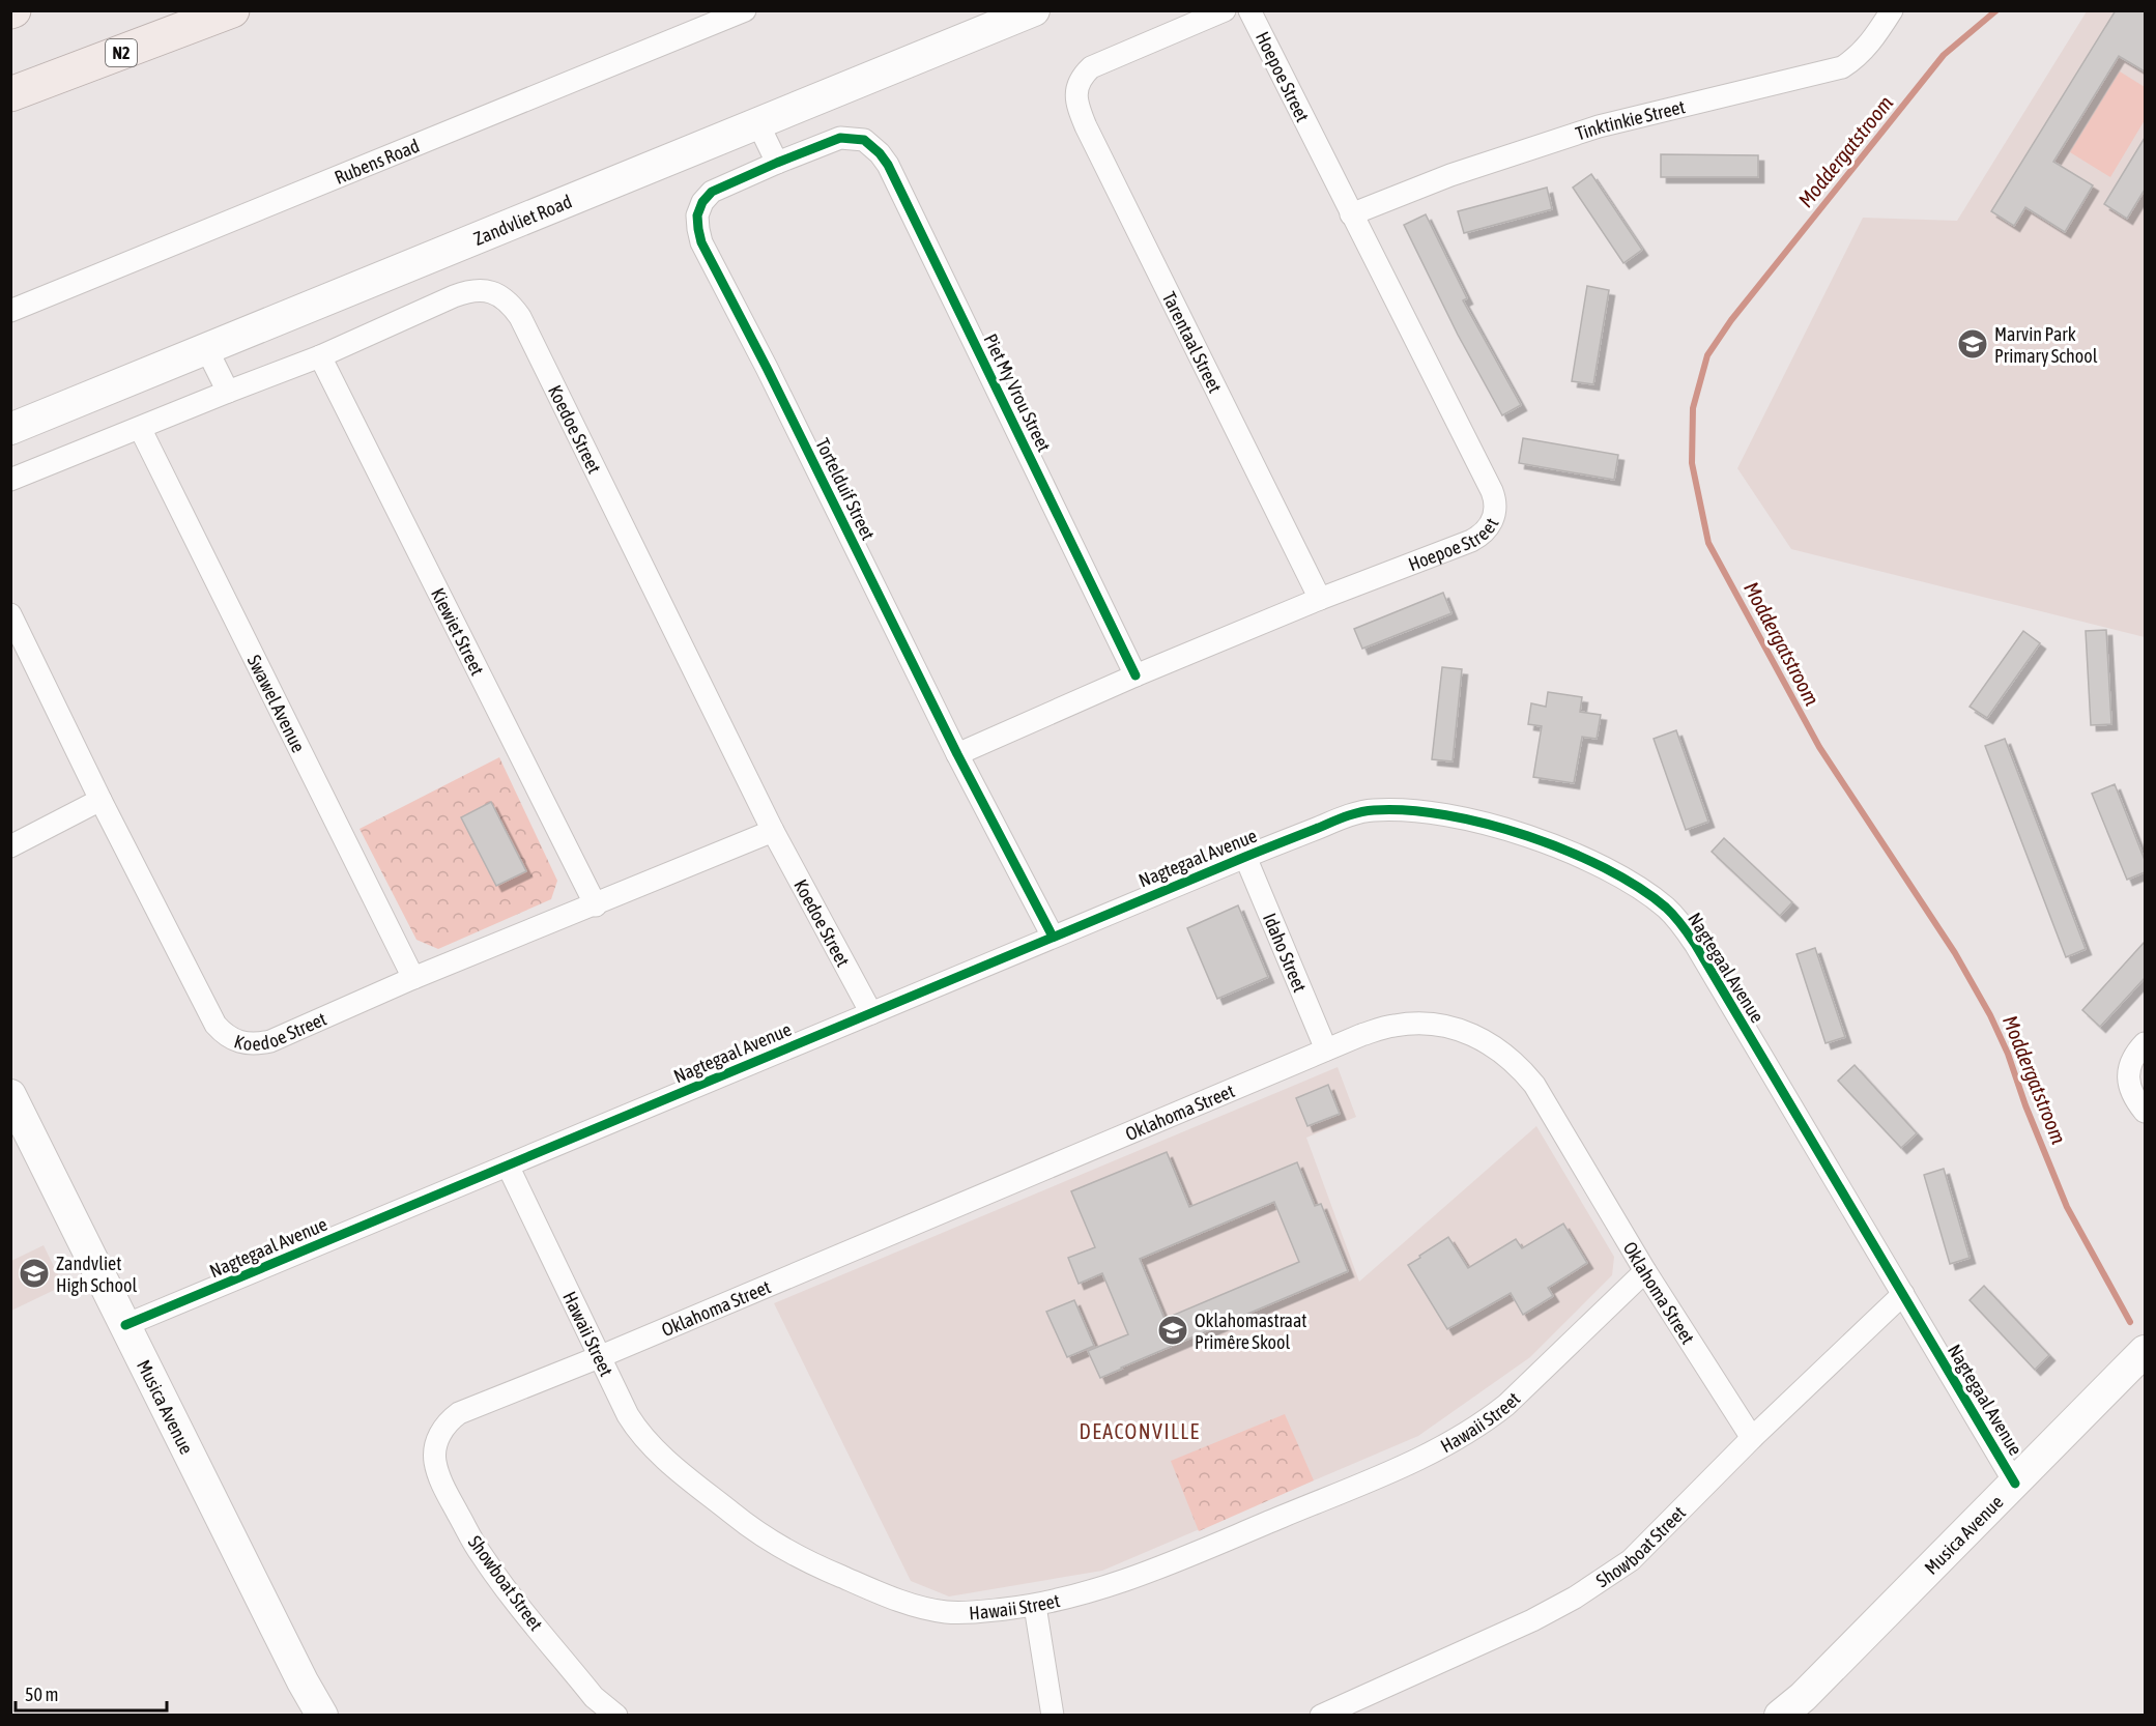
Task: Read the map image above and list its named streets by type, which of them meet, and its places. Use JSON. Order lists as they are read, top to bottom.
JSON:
{
  "streets": {
    "highway": ["N2"],
    "street": [
      "Hoepoe Street",
      "Tinktinkie Street",
      "Rubens Road",
      "Zandvliet Road",
      "Tarentaal Street",
      "Piet My Vrou Street",
      "Koedoe Street",
      "Tortelduif Street",
      "Kiewiet Street",
      "Swawel Avenue",
      "Nagtegaal Avenue",
      "Idaho Street",
      "Oklahoma Street",
      "Hawaii Street",
      "Musica Avenue",
      "Showboat Street"
    ]
  },
  "crossings": [
    ["Hoepoe Street", "Tinktinkie Street"],
    ["Hoepoe Street", "Tarentaal Street"],
    ["Hoepoe Street", "Piet My Vrou Street"],
    ["Hoepoe Street", "Tortelduif Street"],
    ["Piet My Vrou Street", "Tortelduif Street"],
    ["Koedoe Street", "Kiewiet Street"],
    ["Koedoe Street", "Swawel Avenue"],
    ["Koedoe Street", "Nagtegaal Avenue"],
    ["Tortelduif Street", "Nagtegaal Avenue"],
    ["Nagtegaal Avenue", "Idaho Street"],
    ["Nagtegaal Avenue", "Hawaii Street"],
    ["Nagtegaal Avenue", "Musica Avenue"],
    ["Nagtegaal Avenue", "Showboat Street"],
    ["Idaho Street", "Oklahoma Street"],
    ["Oklahoma Street", "Hawaii Street"],
    ["Oklahoma Street", "Showboat Street"]
  ],
  "districts": ["DEACONVILLE"],
  "water": ["Moddergatstroom"],
  "places": {
    "school or university": ["Marvin Park Primary School", "Zandvliet High School", "Oklahomastraat Primêre Skool"]
  },
  "scale_bar": "50 m"
}
